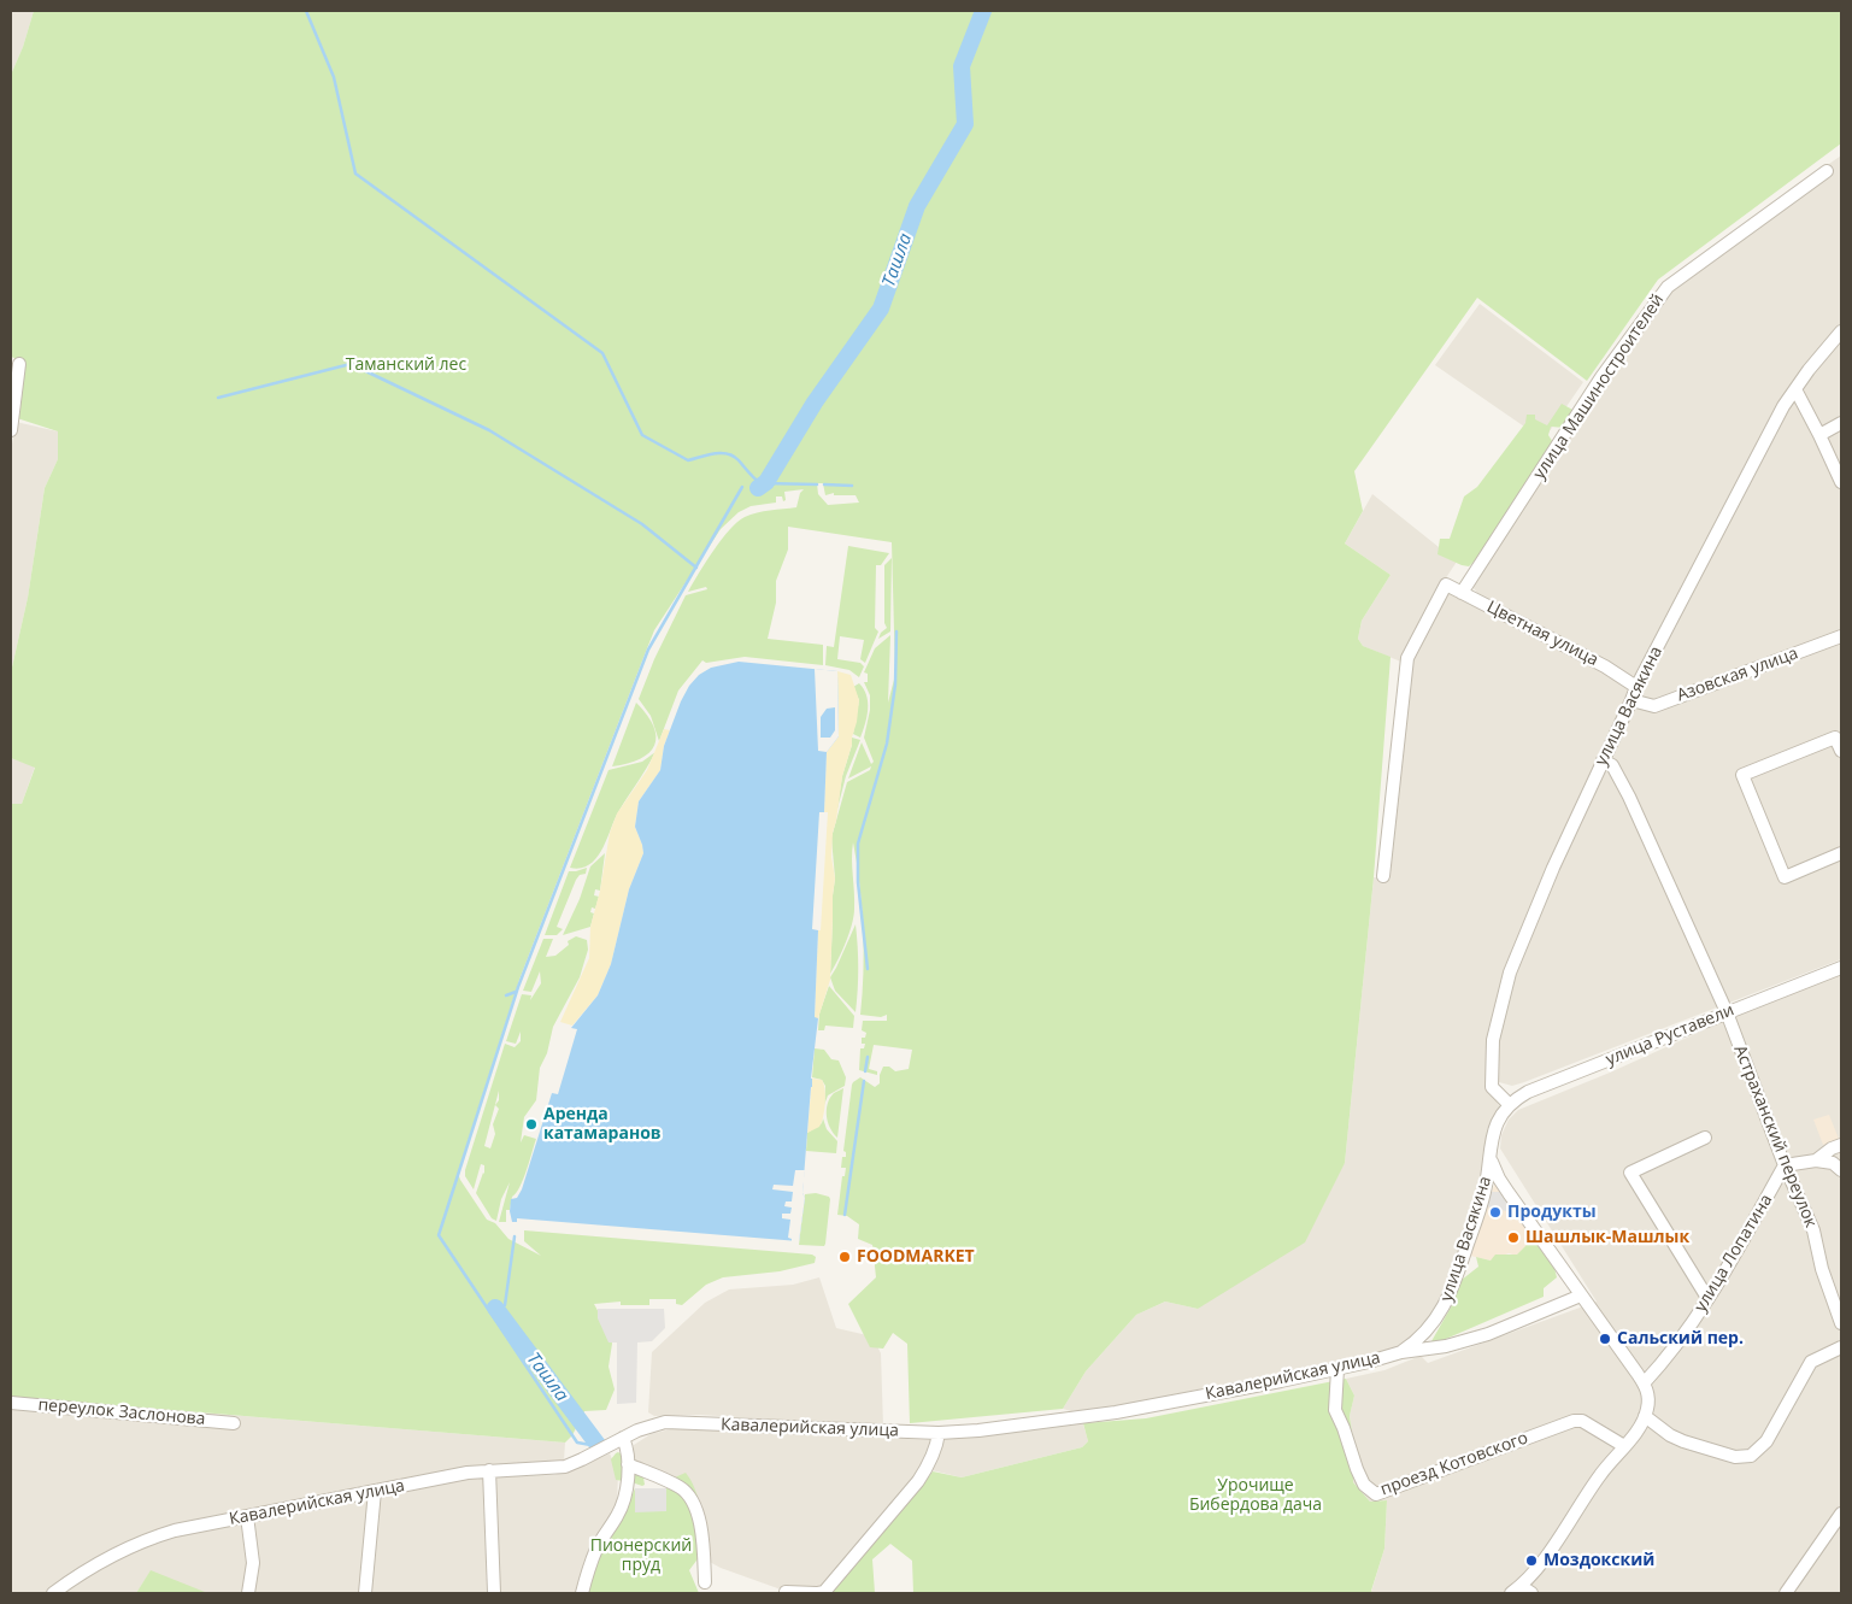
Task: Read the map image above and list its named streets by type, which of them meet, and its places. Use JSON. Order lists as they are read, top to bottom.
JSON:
{
  "streets": {
    "street": [
      "улица Машиностроителей",
      "Цветная улица",
      "Азовская улица",
      "улица Васякина",
      "улица Руставели",
      "Астраханский переулок",
      "улица Лопатина",
      "Кавалерийская улица",
      "переулок Заслонова",
      "проезд Котовского"
    ]
  },
  "crossings": [
    ["улица Машиностроителей", "Цветная улица"],
    ["Цветная улица", "улица Васякина"],
    ["Азовская улица", "улица Васякина"],
    ["улица Васякина", "улица Руставели"],
    ["улица Васякина", "Астраханский переулок"],
    ["улица Васякина", "Кавалерийская улица"],
    ["улица Руставели", "Астраханский переулок"],
    ["Астраханский переулок", "улица Лопатина"],
    ["Кавалерийская улица", "проезд Котовского"]
  ],
  "water": ["Ташла"],
  "parks": ["Таманский лес", "Урочище Бибердова дача", "Пионерский пруд"],
  "places": [
    "Аренда катамаранов",
    "Продукты",
    "Шашлык-Машлык",
    "FOODMARKET",
    "Сальский пер.",
    "Моздокский"
  ]
}
